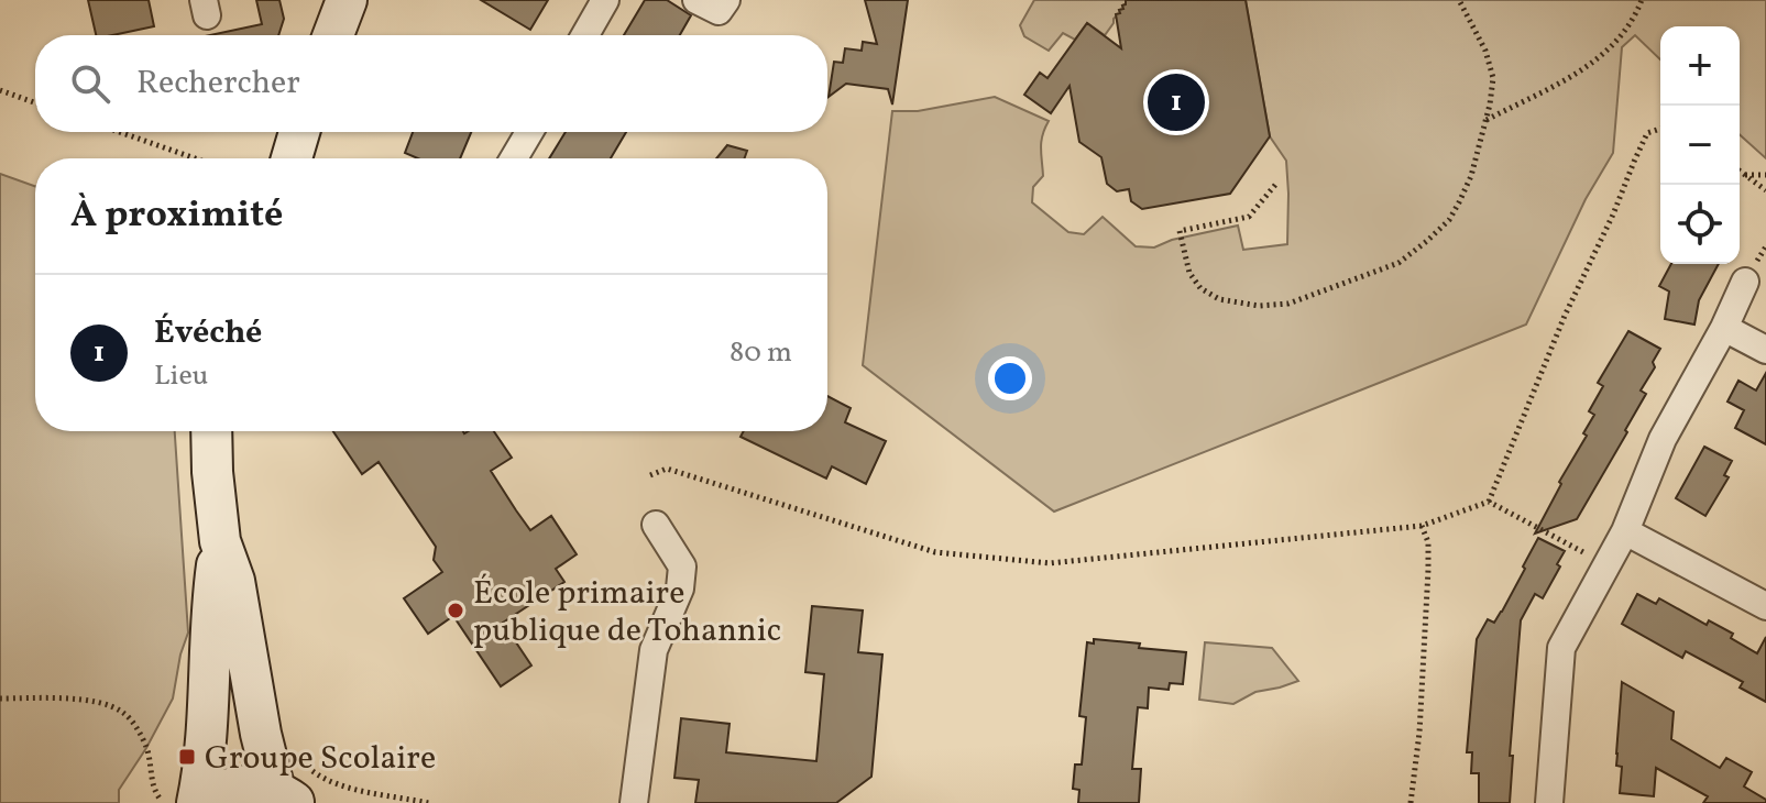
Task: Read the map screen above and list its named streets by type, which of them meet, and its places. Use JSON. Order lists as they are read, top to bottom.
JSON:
{
  "places": {
    "other": ["École primaire publique de Tohannic"],
    "transit": ["Groupe Scolaire"]
  },
  "page": {
    "map_buttons": ["+", "−"],
    "search": "Rechercher",
    "pins": "1",
    "heading": "À proximité",
    "list": [
      {
        "mark": "1",
        "name": "Évéché",
        "note": "Lieu",
        "value": "80 m"
      }
    ]
  }
}
